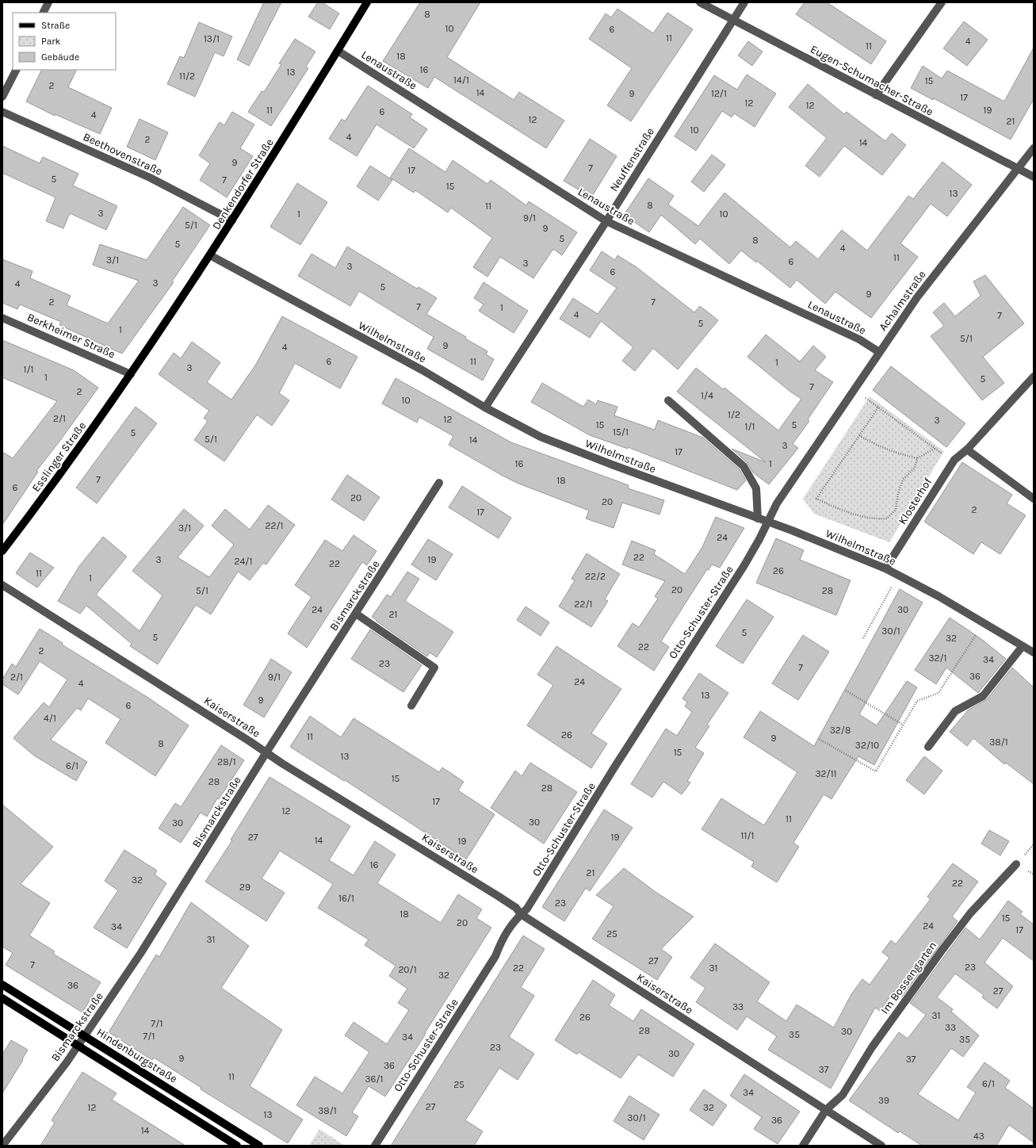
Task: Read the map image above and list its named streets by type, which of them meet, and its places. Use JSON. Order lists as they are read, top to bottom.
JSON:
{
  "streets": {
    "main road": ["Denkendorfer Straße", "Esslinger Straße", "Hindenburgstraße"],
    "street": [
      "Lenaustraße",
      "Eugen-Schumacher-Straße",
      "Beethovenstraße",
      "Neuffenstraße",
      "Achalmstraße",
      "Berkheimer Straße",
      "Wilhelmstraße",
      "Klosterhof",
      "Bismarckstraße",
      "Otto-Schuster-Straße",
      "Kaiserstraße",
      "Im Bossengarten"
    ]
  },
  "crossings": [
    ["Lenaustraße", "Neuffenstraße"],
    ["Lenaustraße", "Denkendorfer Straße"],
    ["Lenaustraße", "Achalmstraße"],
    ["Eugen-Schumacher-Straße", "Neuffenstraße"],
    ["Eugen-Schumacher-Straße", "Achalmstraße"],
    ["Beethovenstraße", "Denkendorfer Straße"],
    ["Neuffenstraße", "Wilhelmstraße"],
    ["Denkendorfer Straße", "Berkheimer Straße"],
    ["Denkendorfer Straße", "Wilhelmstraße"],
    ["Denkendorfer Straße", "Esslinger Straße"],
    ["Achalmstraße", "Wilhelmstraße"],
    ["Achalmstraße", "Otto-Schuster-Straße"],
    ["Berkheimer Straße", "Esslinger Straße"],
    ["Wilhelmstraße", "Klosterhof"],
    ["Wilhelmstraße", "Otto-Schuster-Straße"],
    ["Bismarckstraße", "Kaiserstraße"],
    ["Bismarckstraße", "Hindenburgstraße"],
    ["Otto-Schuster-Straße", "Kaiserstraße"],
    ["Kaiserstraße", "Im Bossengarten"]
  ],
  "house_numbers": [
    "8",
    "10",
    "6",
    "11",
    "13/1",
    "4",
    "11",
    "18",
    "16",
    "13",
    "11/2",
    "14/1",
    "15",
    "2",
    "14",
    "9",
    "12/1",
    "17",
    "12",
    "12",
    "11",
    "19",
    "6",
    "4",
    "12",
    "21",
    "10",
    "4",
    "2",
    "14",
    "9",
    "7",
    "17",
    "5",
    "7",
    "15",
    "13",
    "8",
    "11",
    "3",
    "1",
    "10",
    "9/1",
    "5/1",
    "9",
    "5",
    "8",
    "5",
    "4",
    "11",
    "3/1",
    "6",
    "3",
    "3",
    "6",
    "3",
    "4",
    "5",
    "9",
    "2",
    "7",
    "7",
    "1",
    "4",
    "7",
    "5",
    "1",
    "5/1",
    "9",
    "4",
    "6",
    "11",
    "1",
    "3",
    "1/1",
    "1",
    "5",
    "7",
    "2",
    "1/4",
    "10",
    "1/2",
    "2/1",
    "12",
    "3",
    "15",
    "5",
    "1/1",
    "15/1",
    "5",
    "5/1",
    "14",
    "3",
    "17",
    "16",
    "1",
    "7",
    "18",
    "6",
    "20",
    "20",
    "2",
    "17",
    "22/1",
    "3/1",
    "24",
    "22",
    "3",
    "19",
    "24/1",
    "22",
    "26",
    "11",
    "22/2",
    "1",
    "20",
    "5/1",
    "28",
    "22/1",
    "24",
    "30",
    "21",
    "30/1",
    "5",
    "5",
    "32",
    "22",
    "2",
    "32/1",
    "34",
    "23",
    "7",
    "36",
    "2/1",
    "9/1",
    "24",
    "4",
    "13",
    "9",
    "6",
    "4/1",
    "32/8",
    "26",
    "11",
    "9",
    "38/1",
    "8",
    "32/10",
    "15",
    "13",
    "28/1",
    "6/1",
    "32/11",
    "15",
    "28",
    "28",
    "17",
    "12",
    "11",
    "30",
    "30",
    "11/1",
    "27",
    "19",
    "14",
    "19",
    "16",
    "21",
    "32",
    "22",
    "29",
    "16/1",
    "23",
    "18",
    "15",
    "20",
    "24",
    "34",
    "17",
    "25",
    "31",
    "27",
    "7",
    "23",
    "22",
    "31",
    "20/1",
    "32",
    "36",
    "27",
    "33",
    "31",
    "26",
    "7/1",
    "33",
    "28",
    "30",
    "35",
    "7/1",
    "34",
    "35",
    "23",
    "30",
    "9",
    "37",
    "36",
    "37",
    "11",
    "36/1",
    "6/1",
    "25",
    "34",
    "39",
    "27",
    "12",
    "32",
    "38/1",
    "13",
    "30/1",
    "36",
    "14",
    "43"
  ],
  "legend": ["Straße", "Park", "Gebäude"]
}
